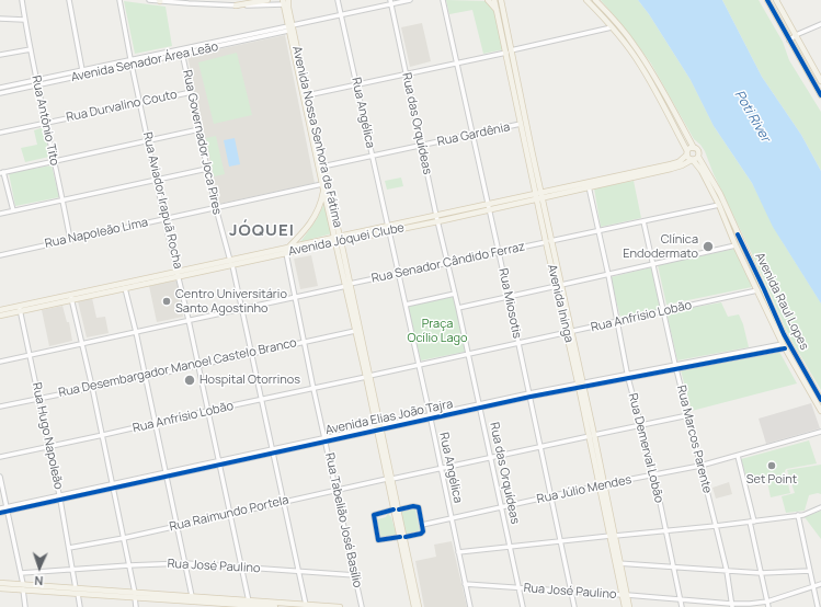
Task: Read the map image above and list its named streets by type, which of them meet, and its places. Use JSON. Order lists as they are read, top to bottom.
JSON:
{
  "streets": {
    "main road": [
      "Avenida Nossa Senhora de Fátima",
      "Avenida Jóquei Clube",
      "Avenida Raul Lopes",
      "Avenida Ininga"
    ],
    "street": [
      "Avenida Senador Área Leão",
      "Rua Durvalino Couto",
      "Rua Angélica",
      "Rua Antônio Tito",
      "Rua das Orquídeas",
      "Rua Gardênia",
      "Rua Governador Joca Pires",
      "Rua Aviador Irapuã Rocha",
      "Rua Napoleão Lima",
      "Rua Senador Cândido Ferraz",
      "Rua Miosotis",
      "Rua Anfrísio Lobão",
      "Rua Desembargador Manoel Castelo Branco",
      "Avenida Elias João Tajra",
      "Rua Hugo Napoleão",
      "Rua Marcos Parente",
      "Rua Demerval Lobão",
      "Rua Júlio Mendes",
      "Rua Raimundo Portela",
      "Rua Tabelião José Basílio",
      "Rua José Paulino"
    ]
  },
  "crossings": [
    ["Avenida Senador Área Leão", "Rua Angélica"],
    ["Avenida Senador Área Leão", "Rua Antônio Tito"],
    ["Avenida Senador Área Leão", "Rua das Orquídeas"],
    ["Avenida Senador Área Leão", "Avenida Nossa Senhora de Fátima"],
    ["Avenida Senador Área Leão", "Rua Governador Joca Pires"],
    ["Avenida Senador Área Leão", "Rua Aviador Irapuã Rocha"],
    ["Rua Durvalino Couto", "Rua Antônio Tito"],
    ["Rua Durvalino Couto", "Rua Governador Joca Pires"],
    ["Rua Durvalino Couto", "Rua Aviador Irapuã Rocha"],
    ["Rua Angélica", "Rua Gardênia"],
    ["Rua Angélica", "Avenida Jóquei Clube"],
    ["Rua Angélica", "Rua Senador Cândido Ferraz"],
    ["Rua Angélica", "Rua Anfrísio Lobão"],
    ["Rua Angélica", "Avenida Elias João Tajra"],
    ["Rua Angélica", "Rua Júlio Mendes"],
    ["Rua Angélica", "Rua Raimundo Portela"],
    ["Rua Angélica", "Rua José Paulino"],
    ["Rua Antônio Tito", "Rua Napoleão Lima"],
    ["Rua das Orquídeas", "Rua Gardênia"],
    ["Rua das Orquídeas", "Avenida Jóquei Clube"],
    ["Rua das Orquídeas", "Rua Senador Cândido Ferraz"],
    ["Rua das Orquídeas", "Rua Anfrísio Lobão"],
    ["Rua das Orquídeas", "Avenida Elias João Tajra"],
    ["Rua das Orquídeas", "Rua Júlio Mendes"],
    ["Rua das Orquídeas", "Rua Raimundo Portela"],
    ["Rua das Orquídeas", "Rua José Paulino"],
    ["Rua Gardênia", "Avenida Nossa Senhora de Fátima"],
    ["Rua Gardênia", "Rua Miosotis"],
    ["Rua Gardênia", "Avenida Ininga"],
    ["Avenida Nossa Senhora de Fátima", "Rua Napoleão Lima"],
    ["Avenida Nossa Senhora de Fátima", "Avenida Jóquei Clube"],
    ["Avenida Nossa Senhora de Fátima", "Rua Senador Cândido Ferraz"],
    ["Avenida Nossa Senhora de Fátima", "Rua Anfrísio Lobão"],
    ["Avenida Nossa Senhora de Fátima", "Rua Desembargador Manoel Castelo Branco"],
    ["Avenida Nossa Senhora de Fátima", "Avenida Elias João Tajra"],
    ["Avenida Nossa Senhora de Fátima", "Rua Raimundo Portela"],
    ["Rua Governador Joca Pires", "Rua Napoleão Lima"],
    ["Rua Governador Joca Pires", "Avenida Jóquei Clube"],
    ["Rua Governador Joca Pires", "Rua Senador Cândido Ferraz"],
    ["Rua Governador Joca Pires", "Rua Anfrísio Lobão"],
    ["Rua Governador Joca Pires", "Rua Desembargador Manoel Castelo Branco"],
    ["Rua Governador Joca Pires", "Avenida Elias João Tajra"],
    ["Rua Governador Joca Pires", "Rua Raimundo Portela"],
    ["Rua Governador Joca Pires", "Rua José Paulino"],
    ["Rua Aviador Irapuã Rocha", "Rua Napoleão Lima"],
    ["Rua Aviador Irapuã Rocha", "Avenida Jóquei Clube"],
    ["Rua Aviador Irapuã Rocha", "Rua Senador Cândido Ferraz"],
    ["Rua Aviador Irapuã Rocha", "Rua Anfrísio Lobão"],
    ["Rua Aviador Irapuã Rocha", "Rua Desembargador Manoel Castelo Branco"],
    ["Rua Aviador Irapuã Rocha", "Avenida Elias João Tajra"],
    ["Rua Aviador Irapuã Rocha", "Rua Raimundo Portela"],
    ["Rua Aviador Irapuã Rocha", "Rua José Paulino"],
    ["Avenida Jóquei Clube", "Avenida Raul Lopes"],
    ["Avenida Jóquei Clube", "Rua Miosotis"],
    ["Avenida Jóquei Clube", "Avenida Ininga"],
    ["Avenida Jóquei Clube", "Rua Hugo Napoleão"],
    ["Avenida Jóquei Clube", "Rua Demerval Lobão"],
    ["Avenida Jóquei Clube", "Rua Tabelião José Basílio"],
    ["Rua Senador Cândido Ferraz", "Avenida Raul Lopes"],
    ["Rua Senador Cândido Ferraz", "Rua Miosotis"],
    ["Rua Senador Cândido Ferraz", "Avenida Ininga"],
    ["Rua Senador Cândido Ferraz", "Rua Hugo Napoleão"],
    ["Rua Senador Cândido Ferraz", "Rua Marcos Parente"],
    ["Rua Senador Cândido Ferraz", "Rua Demerval Lobão"],
    ["Rua Senador Cândido Ferraz", "Rua Tabelião José Basílio"],
    ["Avenida Raul Lopes", "Rua Anfrísio Lobão"],
    ["Avenida Raul Lopes", "Avenida Elias João Tajra"],
    ["Rua Miosotis", "Rua Anfrísio Lobão"],
    ["Rua Miosotis", "Avenida Elias João Tajra"],
    ["Rua Miosotis", "Rua Júlio Mendes"],
    ["Rua Miosotis", "Rua Raimundo Portela"],
    ["Rua Miosotis", "Rua José Paulino"],
    ["Avenida Ininga", "Rua Anfrísio Lobão"],
    ["Avenida Ininga", "Avenida Elias João Tajra"],
    ["Avenida Ininga", "Rua Júlio Mendes"],
    ["Avenida Ininga", "Rua Raimundo Portela"],
    ["Avenida Ininga", "Rua José Paulino"],
    ["Rua Anfrísio Lobão", "Rua Hugo Napoleão"],
    ["Rua Anfrísio Lobão", "Rua Marcos Parente"],
    ["Rua Anfrísio Lobão", "Rua Demerval Lobão"],
    ["Rua Anfrísio Lobão", "Rua Tabelião José Basílio"],
    ["Rua Desembargador Manoel Castelo Branco", "Rua Hugo Napoleão"],
    ["Rua Desembargador Manoel Castelo Branco", "Rua Tabelião José Basílio"],
    ["Avenida Elias João Tajra", "Rua Hugo Napoleão"],
    ["Avenida Elias João Tajra", "Rua Marcos Parente"],
    ["Avenida Elias João Tajra", "Rua Demerval Lobão"],
    ["Avenida Elias João Tajra", "Rua Tabelião José Basílio"],
    ["Rua Hugo Napoleão", "Rua Raimundo Portela"],
    ["Rua Hugo Napoleão", "Rua José Paulino"],
    ["Rua Marcos Parente", "Rua Júlio Mendes"],
    ["Rua Marcos Parente", "Rua Raimundo Portela"],
    ["Rua Marcos Parente", "Rua José Paulino"],
    ["Rua Demerval Lobão", "Rua Júlio Mendes"],
    ["Rua Demerval Lobão", "Rua Raimundo Portela"],
    ["Rua Demerval Lobão", "Rua José Paulino"],
    ["Rua Raimundo Portela", "Rua Tabelião José Basílio"],
    ["Rua Tabelião José Basílio", "Rua José Paulino"]
  ],
  "districts": ["JÓQUEI"],
  "water": ["Poti River"],
  "parks": ["Praça Ocílio Lago"],
  "places": [
    "Clínica Endodermato",
    "Centro Universitário Santo Agostinho",
    "Hospital Otorrinos",
    "Set Point"
  ],
  "north": "bottom"
}
